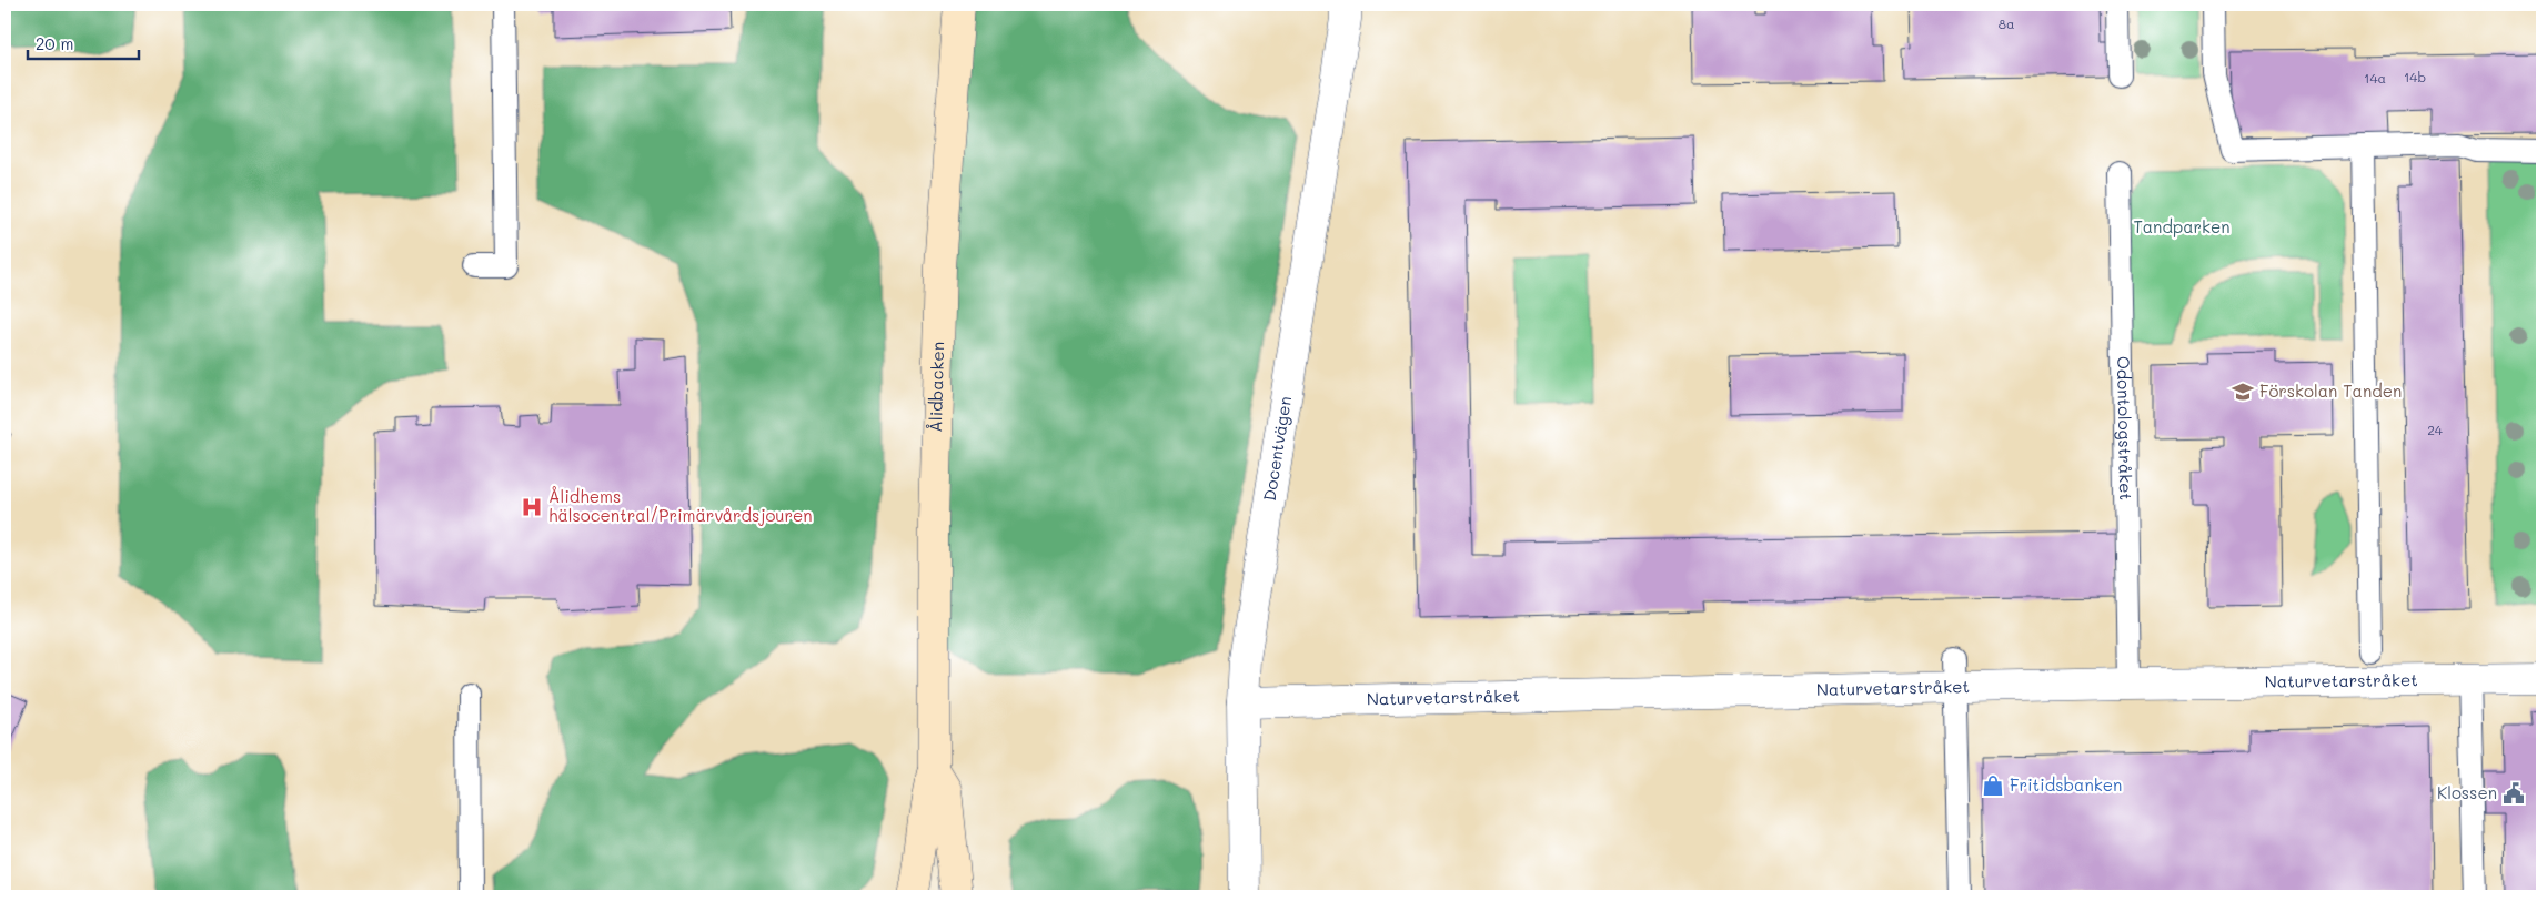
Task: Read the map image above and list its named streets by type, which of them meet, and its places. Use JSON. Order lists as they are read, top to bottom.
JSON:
{
  "streets": {
    "main road": ["Ålidbacken"],
    "street": ["Docentvägen", "Naturvetarstråket"],
    "lane": ["Odontologstråket"]
  },
  "crossings": [
    ["Odontologstråket", "Naturvetarstråket"],
    ["Docentvägen", "Naturvetarstråket"]
  ],
  "parks": ["Tandparken"],
  "places": {
    "school or university": ["Förskolan Tanden"],
    "hospital": ["Ålidhems hälsocentral/Primärvårdsjouren"],
    "shop": ["Fritidsbanken"],
    "public building": ["Klossen"]
  },
  "house_numbers": [
    "8a",
    "14b",
    "14a",
    "24"
  ],
  "scale_bar": "20 m"
}
